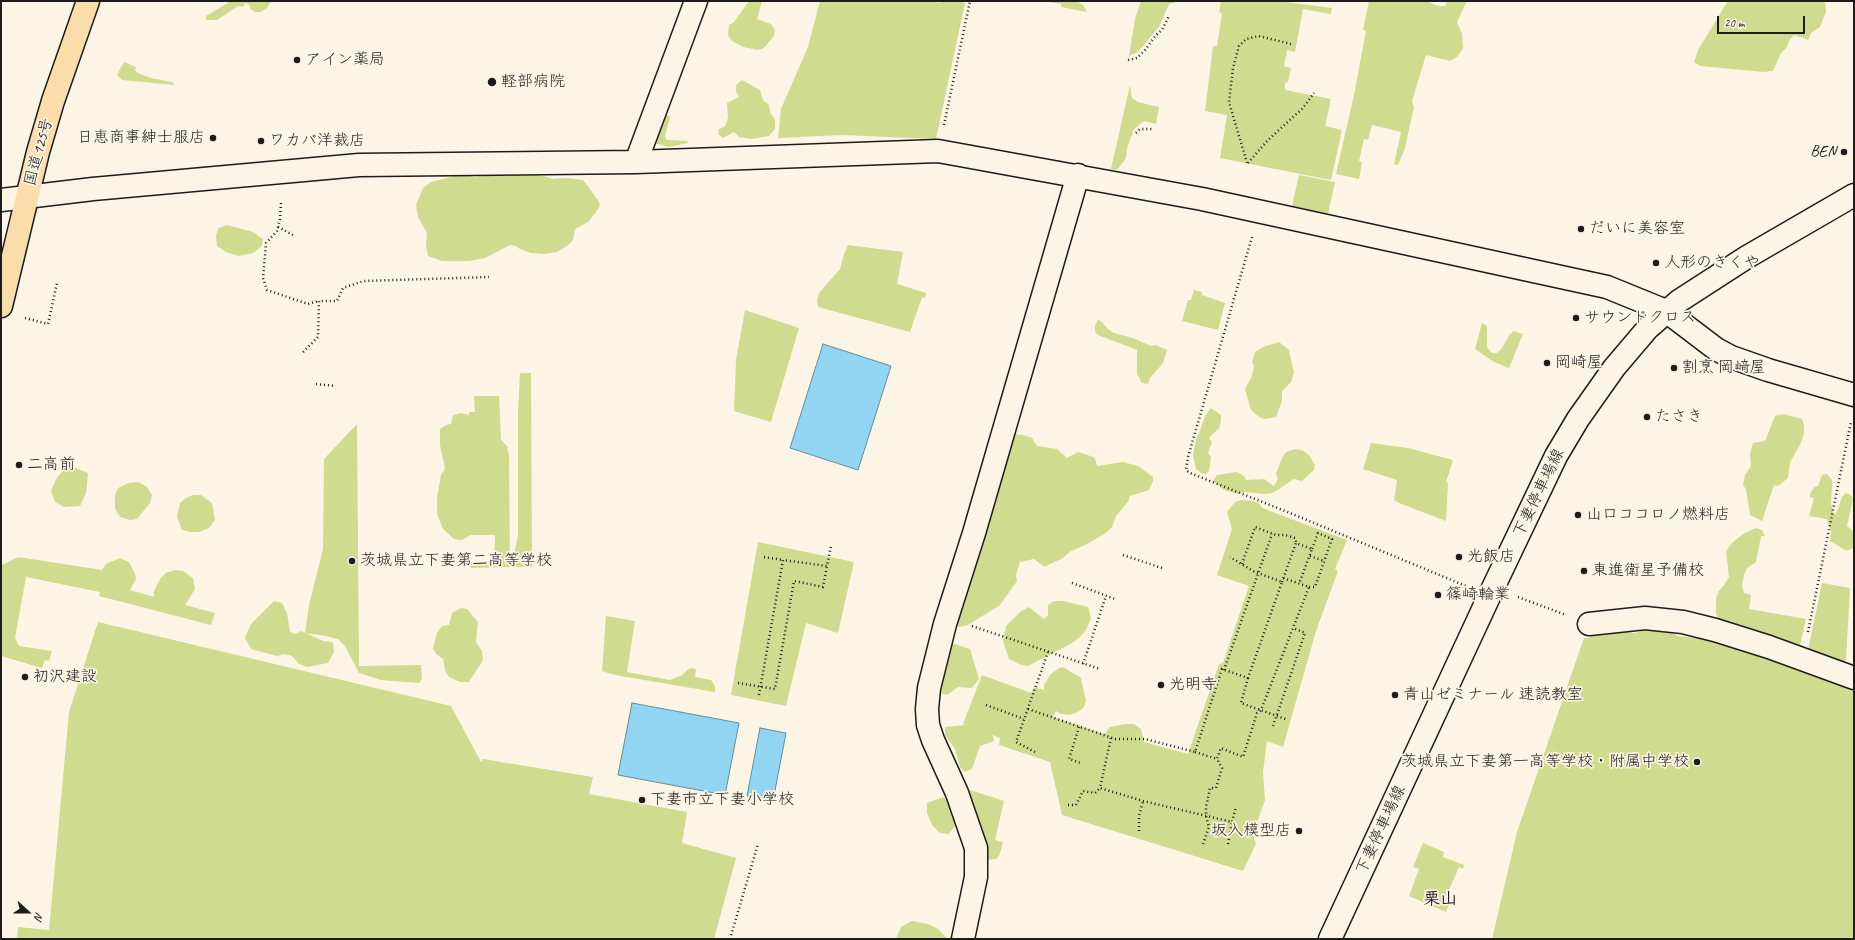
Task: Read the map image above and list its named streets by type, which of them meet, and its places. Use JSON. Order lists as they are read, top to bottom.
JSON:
{
  "streets": {
    "highway": ["国道125号"],
    "street": ["下妻停車場線"]
  },
  "districts": ["栗山"],
  "places": [
    "アイン薬局",
    "軽部病院",
    "日恵商事紳士服店",
    "ワカバ洋裁店",
    "BEN",
    "だいに美容室",
    "人形のきくや",
    "サウンドクロス",
    "岡崎屋",
    "割烹 岡﨑屋",
    "たさき",
    "二高前",
    "山口ココロノ燃料店",
    "光飯店",
    "茨城県立下妻第二高等学校",
    "東進衛星予備校",
    "篠崎輪業",
    "初沢建設",
    "光明寺",
    "青山ゼミナール 速読教室",
    "茨城県立下妻第一高等学校・附属中学校",
    "下妻市立下妻小学校",
    "坂入模型店"
  ],
  "scale_bar": "20 m",
  "north": "right"
}
